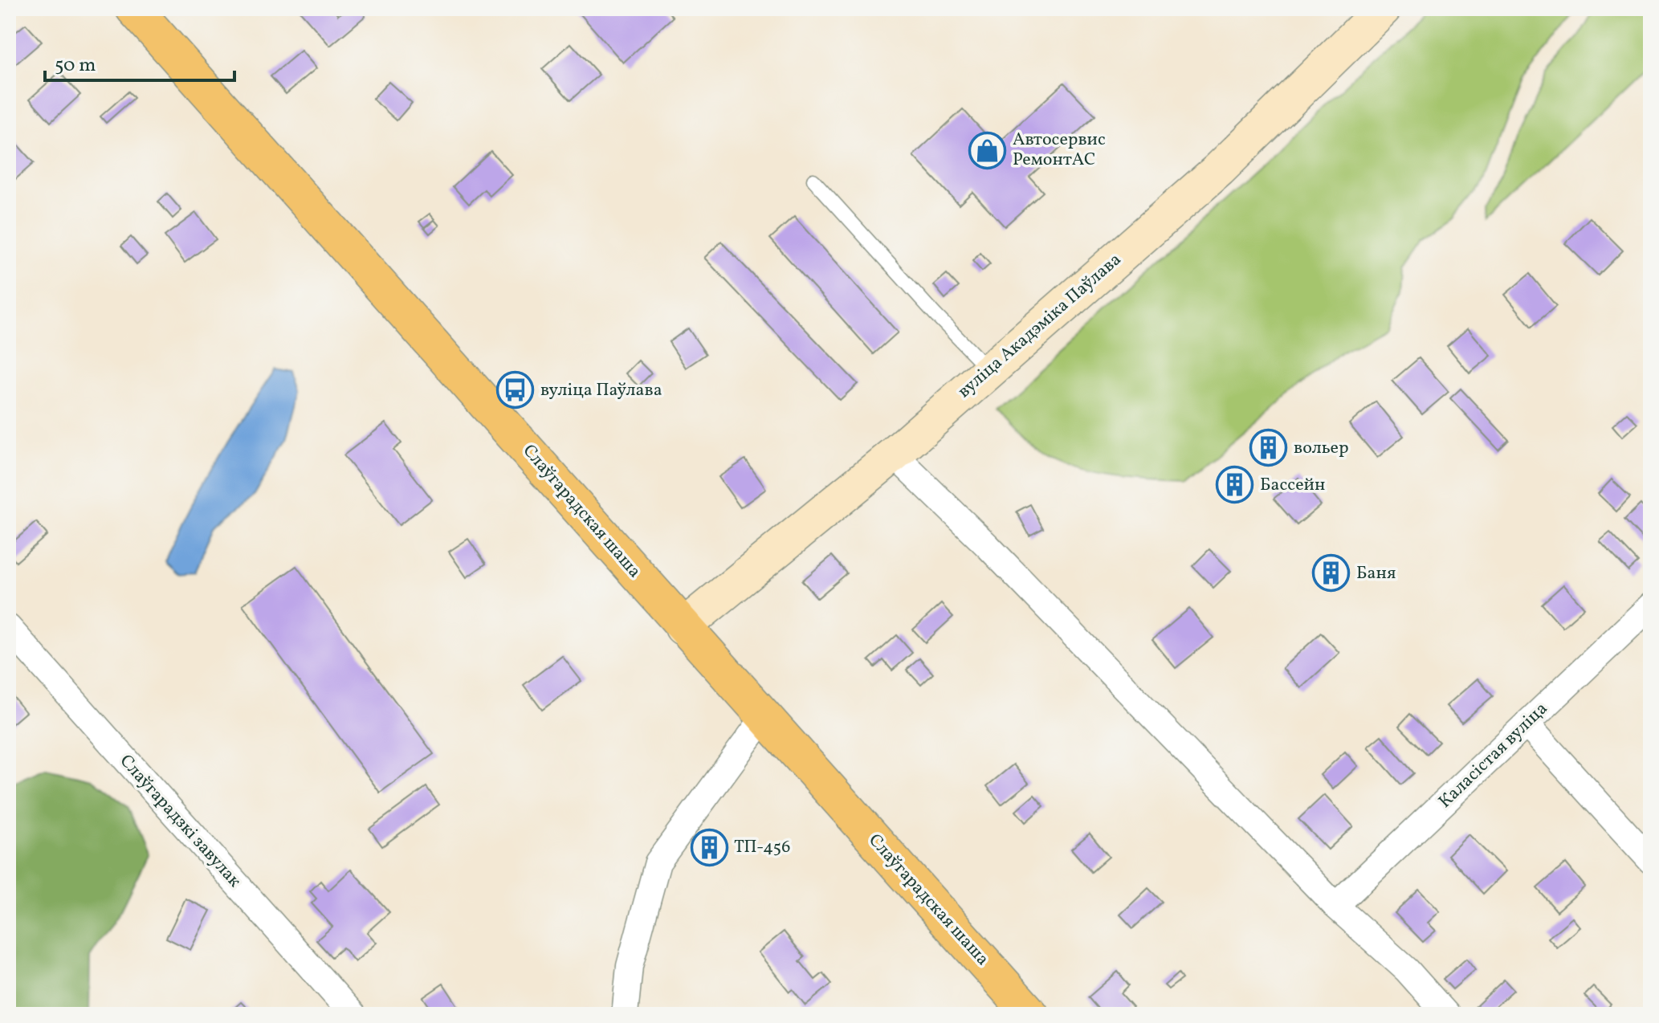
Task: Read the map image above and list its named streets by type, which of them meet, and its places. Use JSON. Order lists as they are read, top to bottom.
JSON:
{
  "streets": {
    "main road": ["вуліца Акадэміка Паўлава", "Слаўгарадская шаша"],
    "street": ["Каласістая вуліца", "Слаўгарадзкі завулак"]
  },
  "crossings": [
    ["вуліца Акадэміка Паўлава", "Слаўгарадская шаша"]
  ],
  "places": {
    "shop": ["Автосервис РемонтАС"],
    "bus stop": ["вуліца Паўлава"],
    "building": [
      "вольер",
      "Бассейн",
      "Баня",
      "ТП-456"
    ]
  },
  "scale_bar": "50 m"
}
